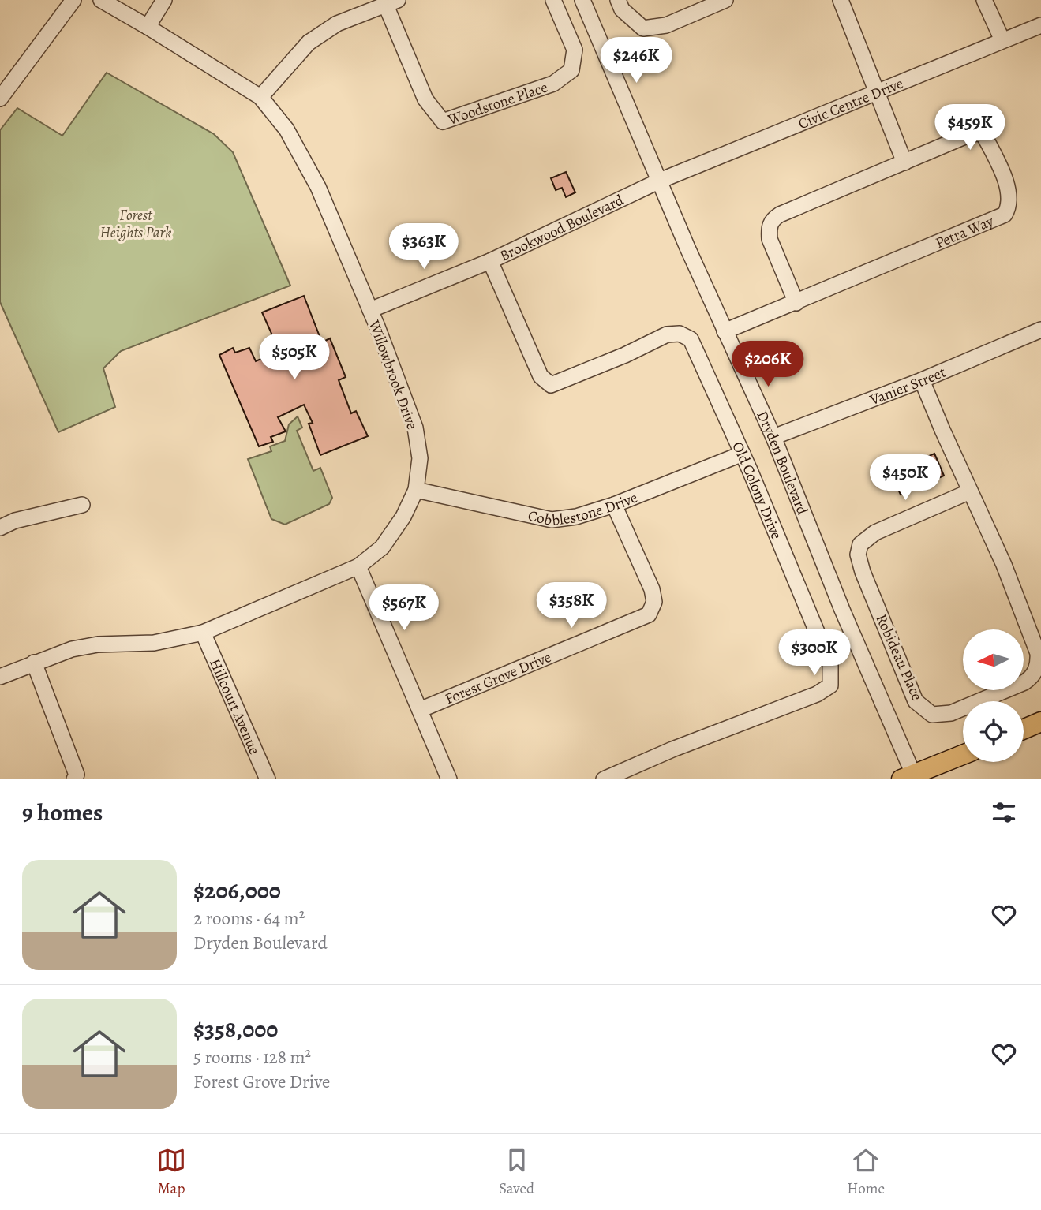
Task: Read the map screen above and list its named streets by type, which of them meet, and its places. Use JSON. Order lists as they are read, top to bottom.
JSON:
{
  "streets": {
    "street": [
      "Woodstone Place",
      "Civic Centre Drive",
      "Brookwood Boulevard",
      "Petra Way",
      "Willowbrook Drive",
      "Vanier Street",
      "Dryden Boulevard",
      "Old Colony Drive",
      "Cobblestone Drive",
      "Robideau Place",
      "Forest Grove Drive",
      "Hillcourt Avenue"
    ]
  },
  "crossings": [
    ["Woodstone Place", "Willowbrook Drive"],
    ["Civic Centre Drive", "Brookwood Boulevard"],
    ["Civic Centre Drive", "Dryden Boulevard"],
    ["Brookwood Boulevard", "Willowbrook Drive"],
    ["Brookwood Boulevard", "Dryden Boulevard"],
    ["Brookwood Boulevard", "Old Colony Drive"],
    ["Petra Way", "Dryden Boulevard"],
    ["Willowbrook Drive", "Cobblestone Drive"],
    ["Willowbrook Drive", "Hillcourt Avenue"],
    ["Vanier Street", "Dryden Boulevard"],
    ["Vanier Street", "Robideau Place"],
    ["Old Colony Drive", "Cobblestone Drive"],
    ["Cobblestone Drive", "Forest Grove Drive"]
  ],
  "parks": ["Forest Heights Park"],
  "north": "left",
  "page": {
    "price": [
      "$246K",
      "$459K",
      "$363K",
      "$505K",
      "$206K",
      "$450K",
      "$358K",
      "$567K",
      "$300K"
    ],
    "heading": "9 homes",
    "list": [
      {
        "name": "$206,000",
        "note": "2 rooms · 64 m² · Dryden Boulevard"
      },
      {
        "name": "$358,000",
        "note": "5 rooms · 128 m² · Forest Grove Drive"
      }
    ],
    "tabs": ["Map", "Saved", "Home"]
  }
}
